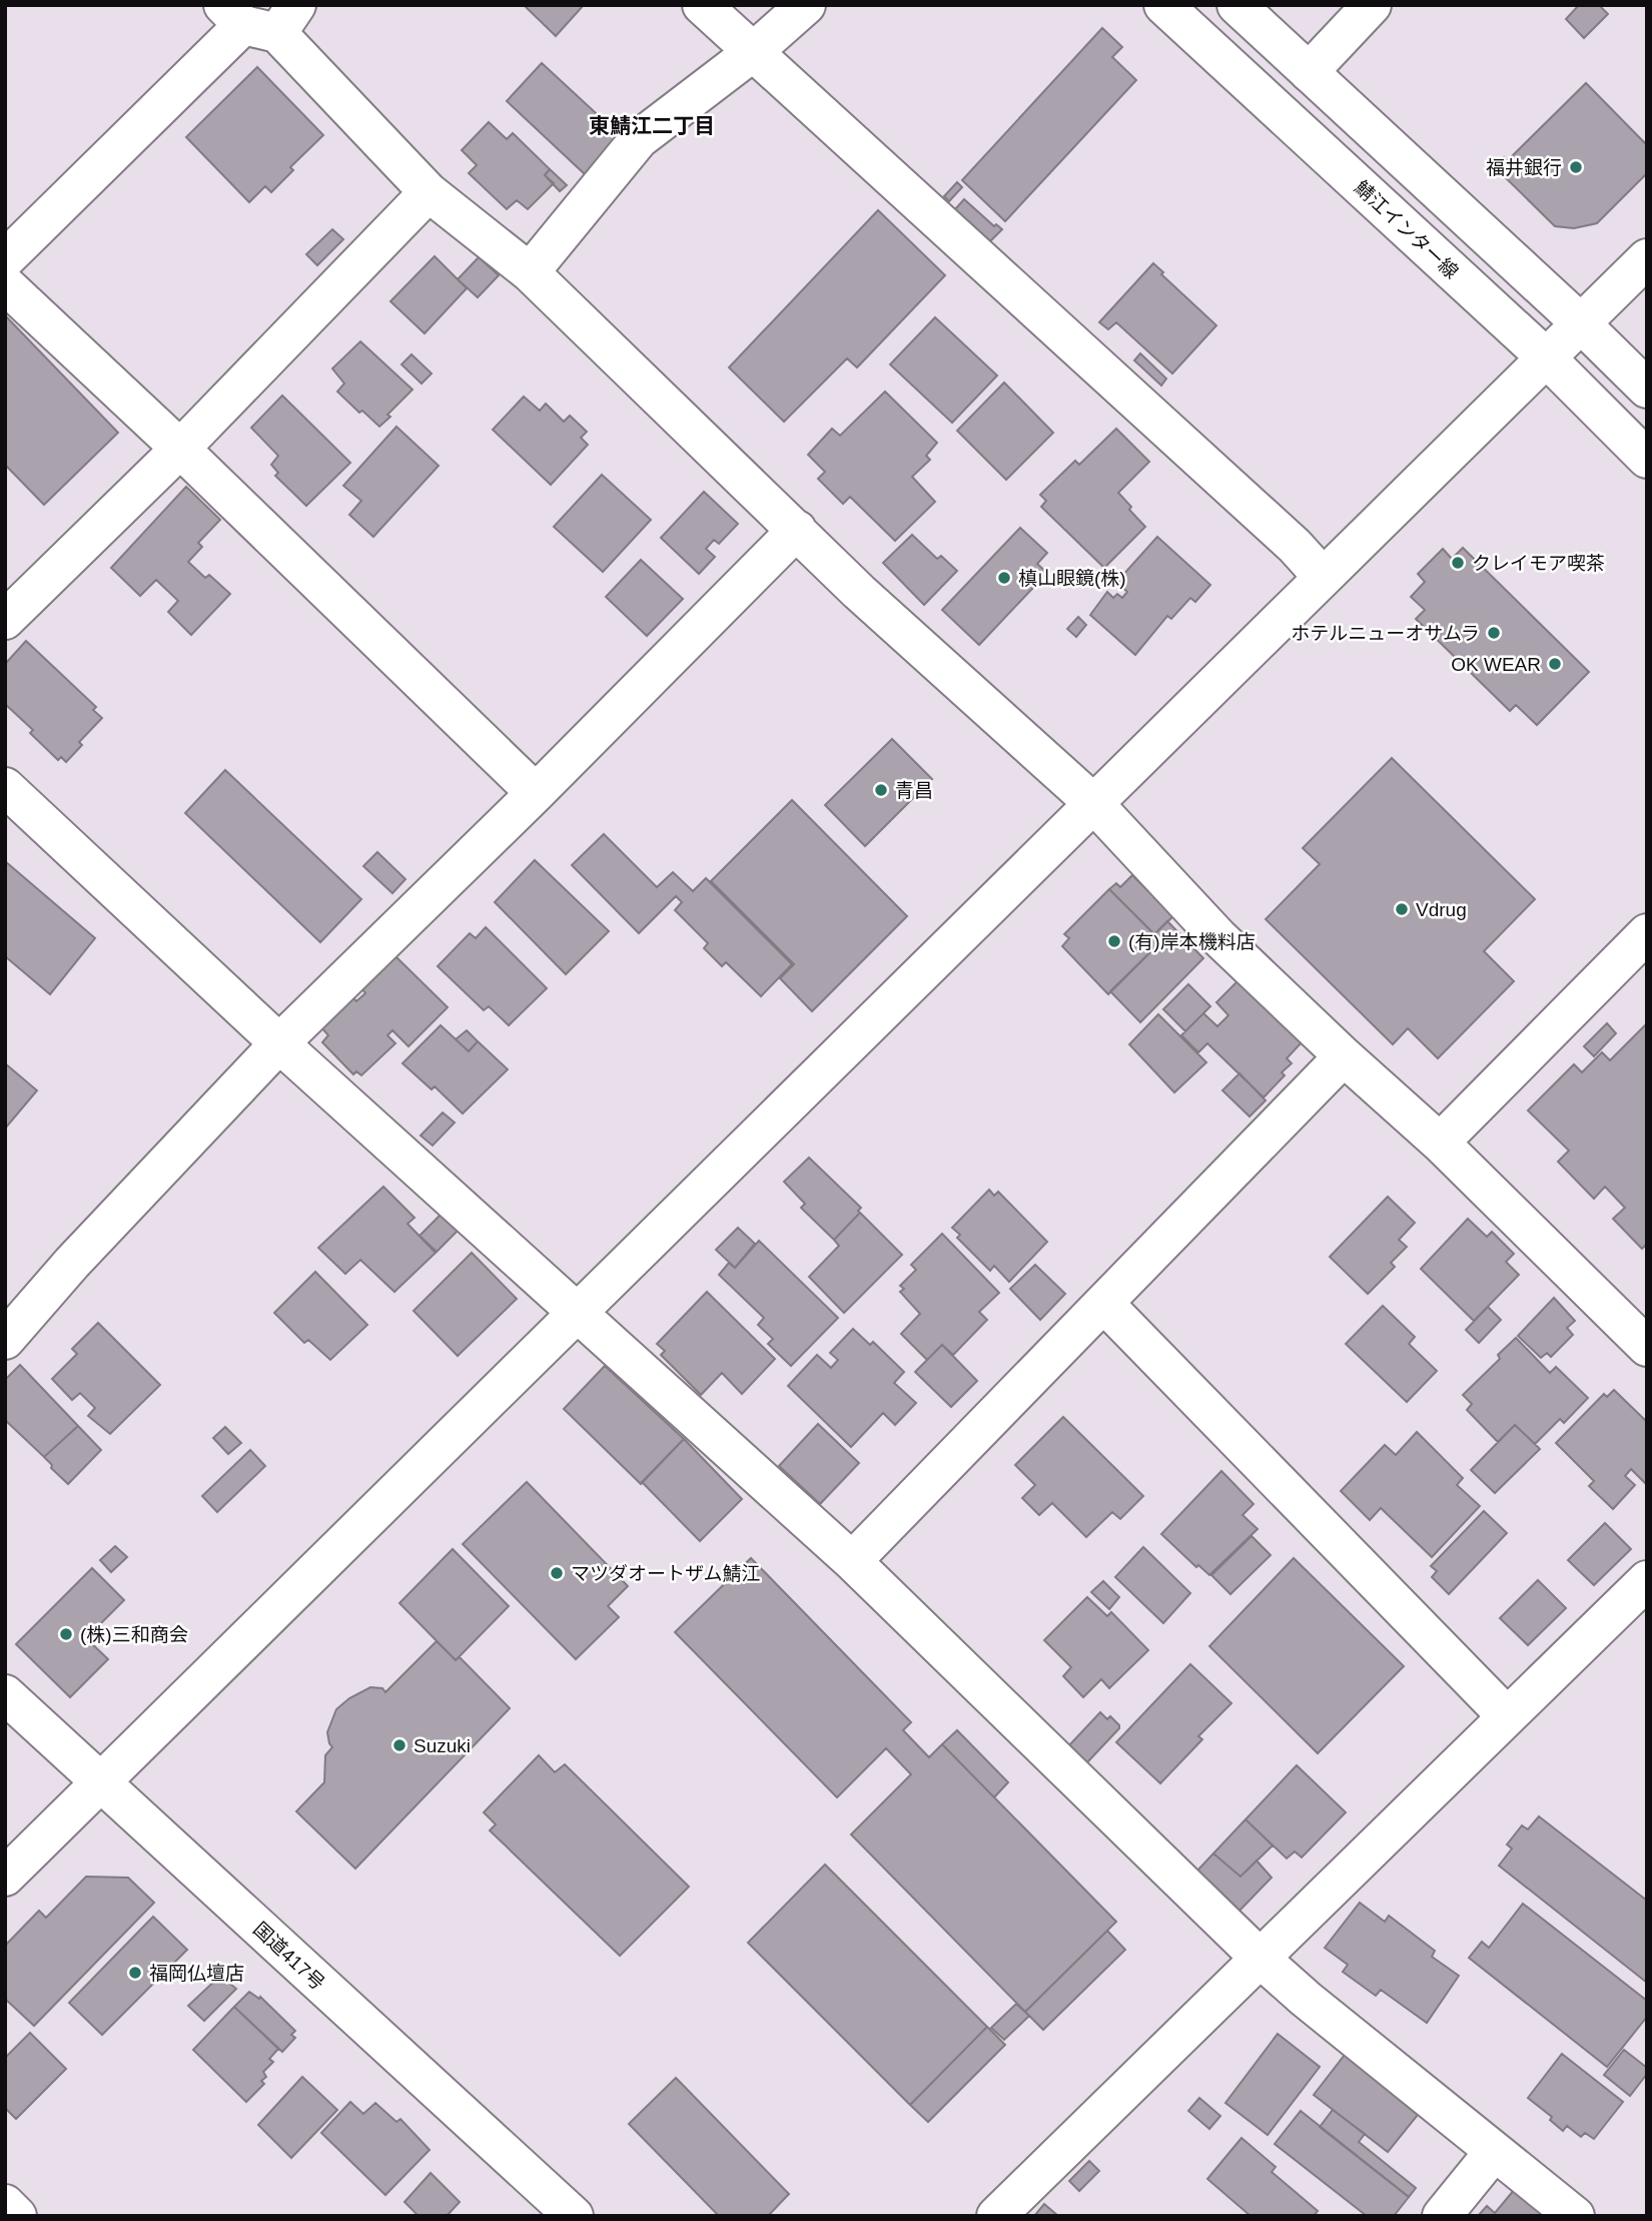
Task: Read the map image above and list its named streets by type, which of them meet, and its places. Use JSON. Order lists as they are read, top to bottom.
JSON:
{
  "streets": {
    "main road": ["鯖江インター線", "国道417号"]
  },
  "districts": ["東鯖江二丁目"],
  "places": [
    "福井銀行",
    "クレイモア喫茶",
    "槙山眼鏡(株)",
    "ホテルニューオサムラ",
    "OK WEAR",
    "青昌",
    "Vdrug",
    "(有)岸本機料店",
    "マツダオートザム鯖江",
    "(株)三和商会",
    "Suzuki",
    "福岡仏壇店"
  ]
}
